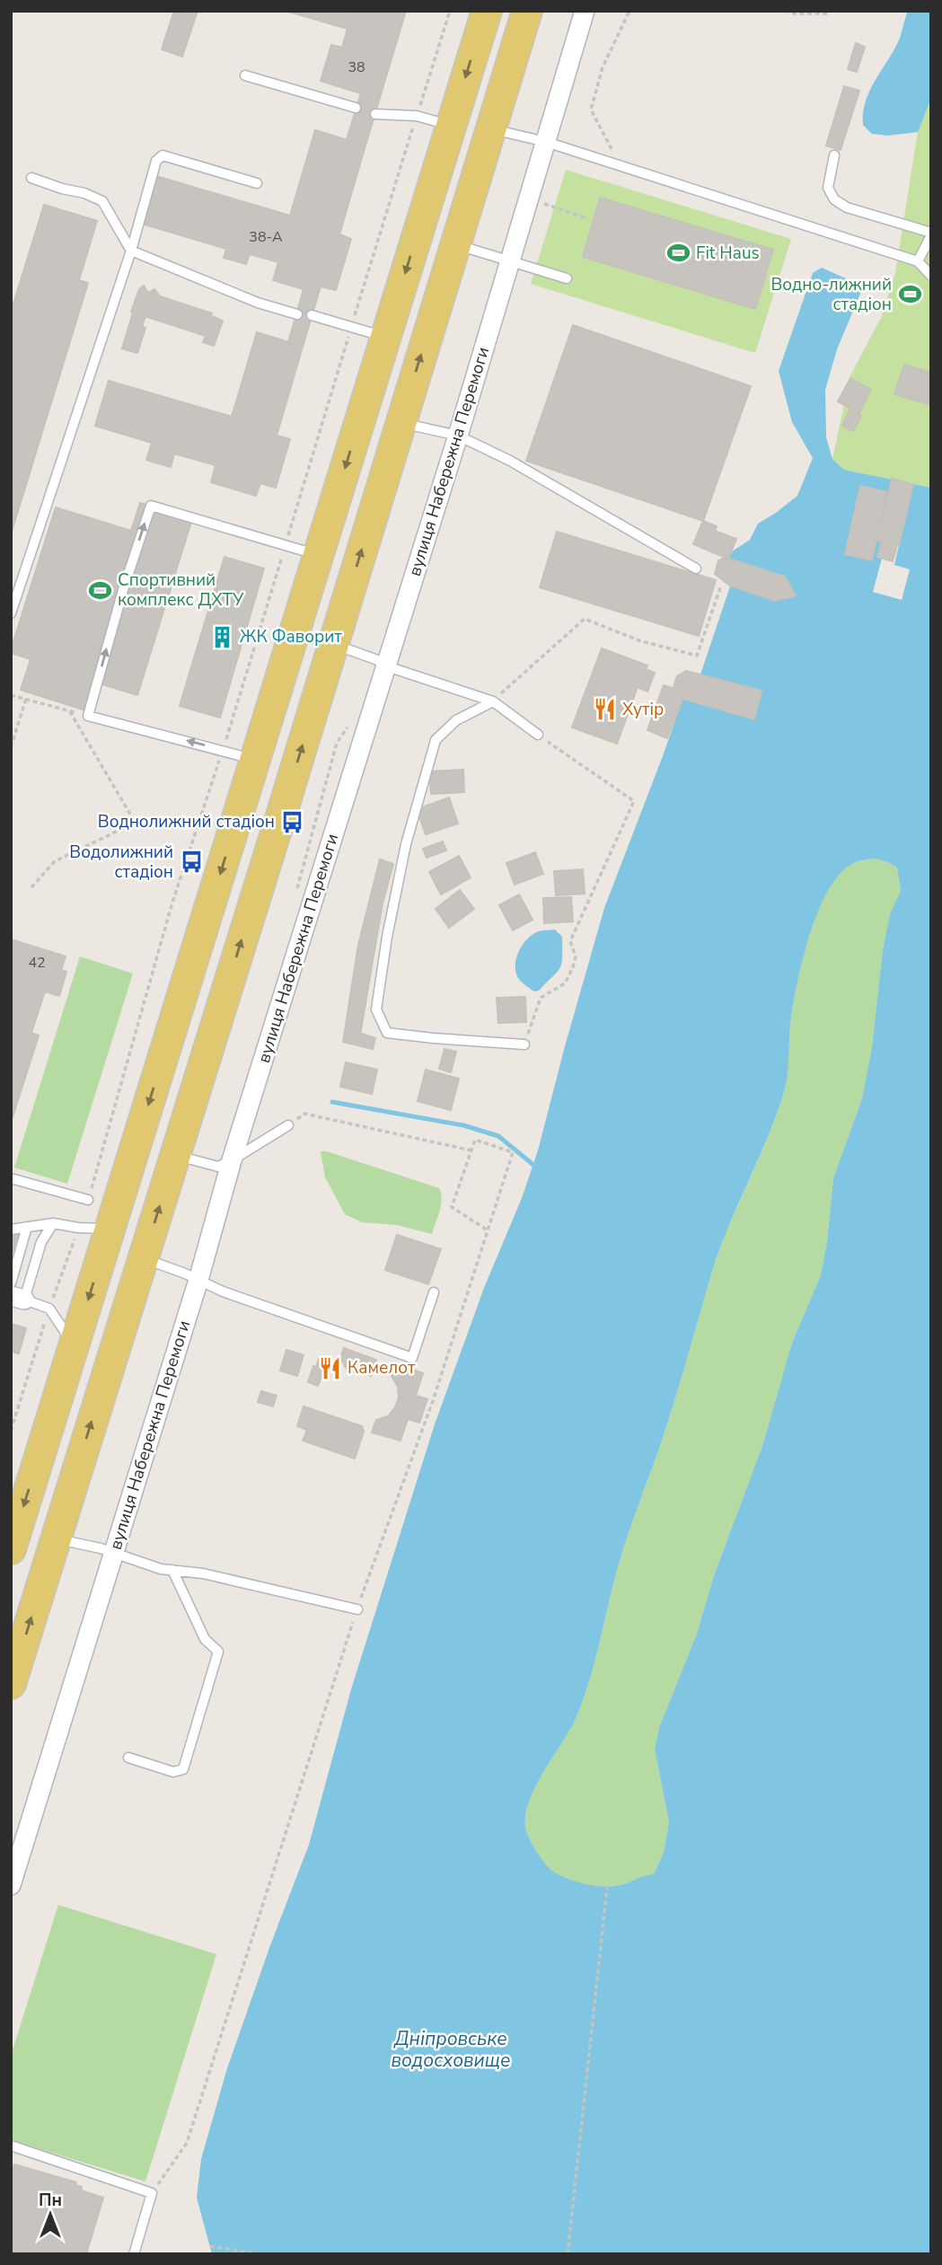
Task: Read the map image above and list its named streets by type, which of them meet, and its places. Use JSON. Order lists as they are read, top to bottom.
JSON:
{
  "streets": {
    "street": ["вулиця Набережна Перемоги"]
  },
  "water": ["Дніпровське водосховище"],
  "places": {
    "sports": ["Fit Haus", "Водно-лижний стадіон", "Спортивний комплекс ДХТУ"],
    "building": ["ЖК Фаворит"],
    "restaurant": ["Хутір", "Камелот"],
    "bus stop": ["Воднолижний стадіон", "Водолижний стадіон"]
  },
  "house_numbers": ["38", "38-А", "42"],
  "north": "top"
}
